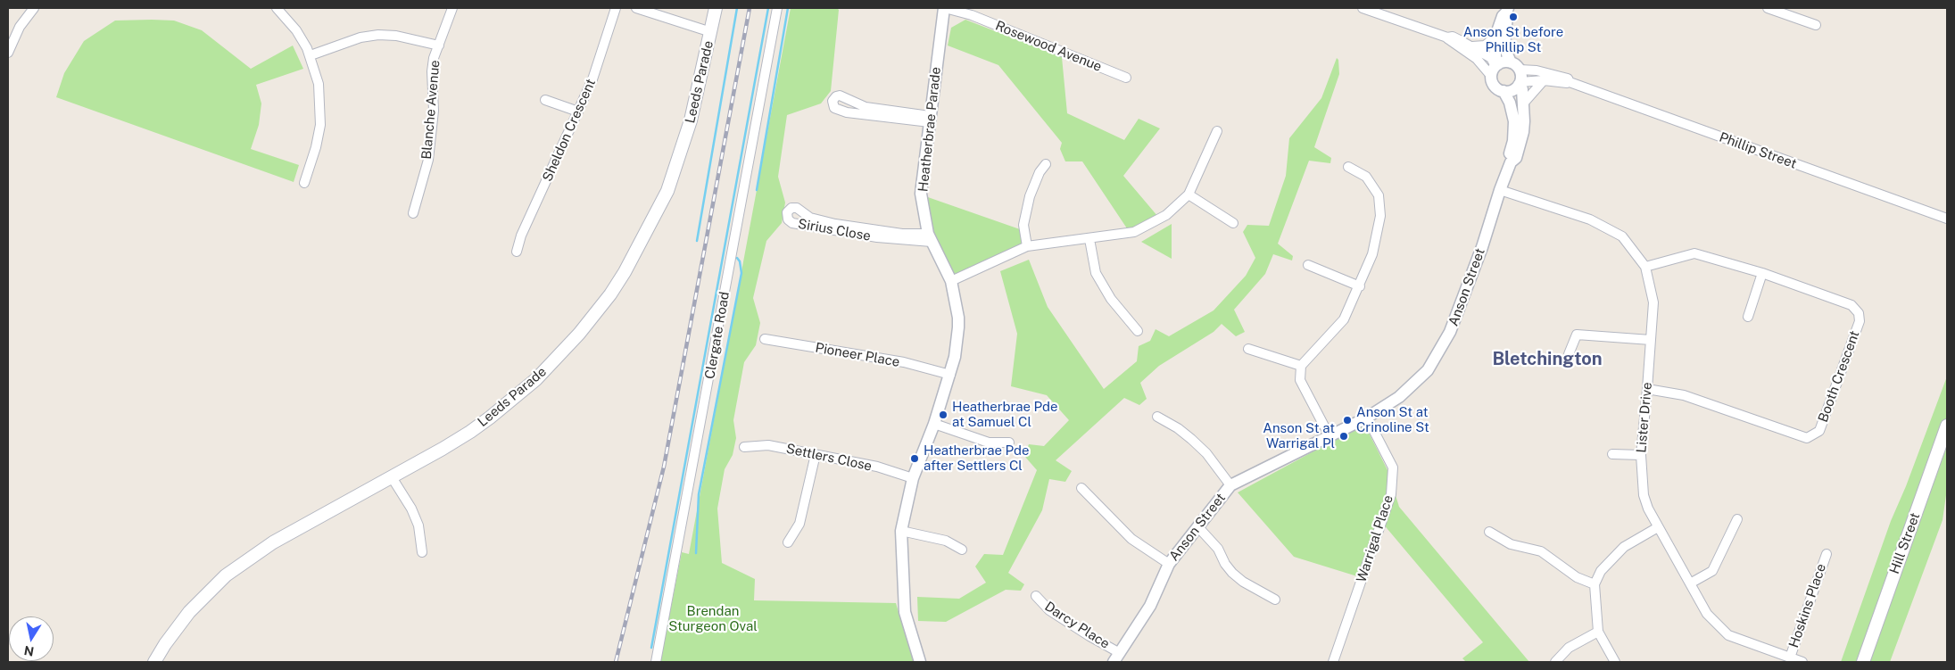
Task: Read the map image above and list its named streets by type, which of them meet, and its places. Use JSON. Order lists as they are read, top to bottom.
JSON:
{
  "streets": {
    "main road": ["Leeds Parade", "Hill Street"],
    "street": [
      "Rosewood Avenue",
      "Blanche Avenue",
      "Heatherbrae Parade",
      "Sheldon Crescent",
      "Phillip Street",
      "Sirius Close",
      "Anson Street",
      "Clergate Road",
      "Pioneer Place",
      "Booth Crescent",
      "Lister Drive",
      "Settlers Close",
      "Warrigal Place",
      "Hoskins Place",
      "Darcy Place"
    ]
  },
  "crossings": [
    ["Rosewood Avenue", "Heatherbrae Parade"],
    ["Heatherbrae Parade", "Sirius Close"],
    ["Heatherbrae Parade", "Pioneer Place"],
    ["Heatherbrae Parade", "Settlers Close"],
    ["Phillip Street", "Anson Street"],
    ["Anson Street", "Lister Drive"],
    ["Anson Street", "Warrigal Place"],
    ["Anson Street", "Darcy Place"],
    ["Booth Crescent", "Lister Drive"],
    ["Lister Drive", "Hoskins Place"]
  ],
  "districts": ["Bletchington"],
  "parks": ["Brendan Sturgeon Oval"],
  "places": [
    "Anson St before Phillip St",
    "Heatherbrae Pde at Samuel Cl",
    "Anson St at Crinoline St",
    "Anson St at Warrigal Pl",
    "Heatherbrae Pde after Settlers Cl"
  ],
  "north": "bottom"
}
